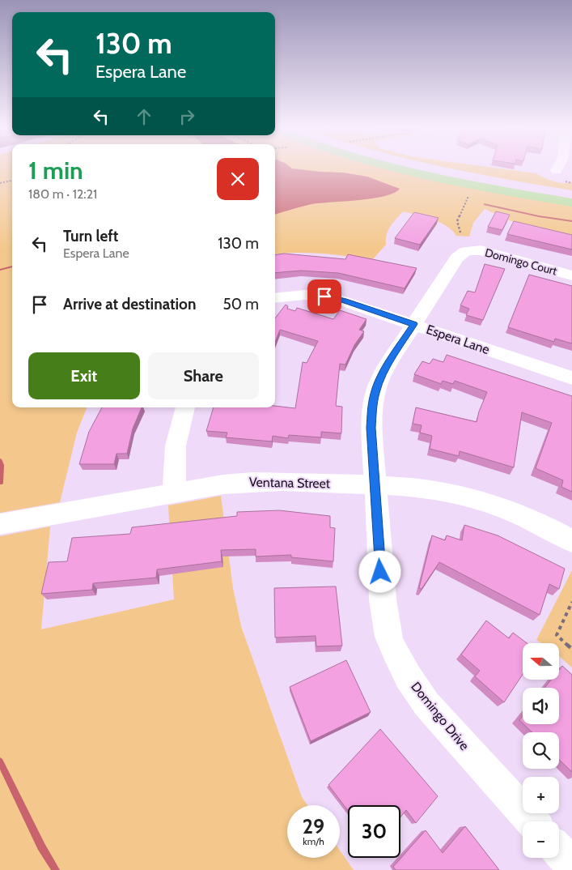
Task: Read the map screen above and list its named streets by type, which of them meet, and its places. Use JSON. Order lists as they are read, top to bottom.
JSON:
{
  "streets": {
    "street": [
      "Domingo Court",
      "Espera Lane",
      "Ventana Street",
      "Domingo Drive"
    ]
  },
  "crossings": [
    ["Domingo Court", "Domingo Drive"],
    ["Espera Lane", "Domingo Drive"],
    ["Ventana Street", "Domingo Drive"]
  ],
  "north": "left",
  "page": {
    "turn": ["130 m", "Espera Lane"],
    "heading": ["1 min", "180 m · 12:21"],
    "list": [
      {
        "name": "Turn left",
        "note": "Espera Lane",
        "value": "130 m"
      },
      {
        "name": "Arrive at destination",
        "value": "50 m"
      }
    ],
    "buttons": ["Exit", "Share"],
    "map_buttons": ["+", "−"],
    "speed": "29 km/h",
    "limit": "30"
  }
}
